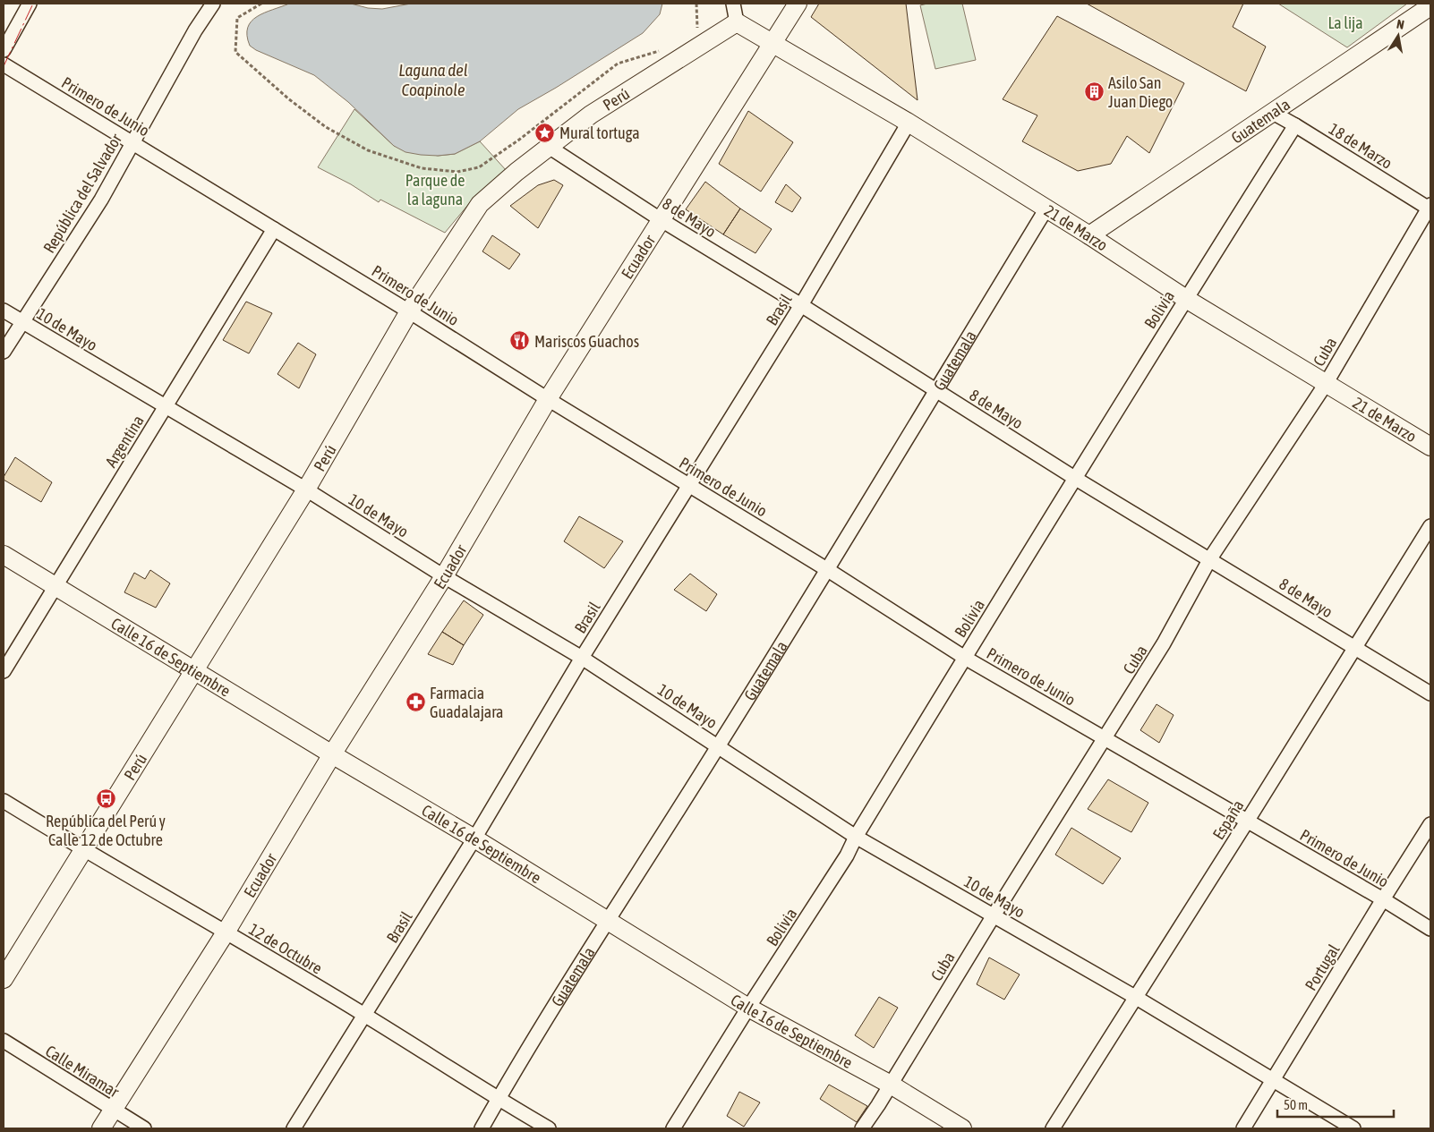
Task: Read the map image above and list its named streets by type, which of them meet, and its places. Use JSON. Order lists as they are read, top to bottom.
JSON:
{
  "streets": {
    "street": [
      "Perú",
      "Primero de Junio",
      "Guatemala",
      "18 de Marzo",
      "República del Salvador",
      "8 de Mayo",
      "21 de Marzo",
      "Ecuador",
      "Brasil",
      "Bolivia",
      "10 de Mayo",
      "Cuba",
      "Argentina",
      "Calle 16 de Septiembre",
      "España",
      "12 de Octubre",
      "Portugal",
      "Calle Miramar"
    ]
  },
  "crossings": [
    ["Perú", "Primero de Junio"],
    ["Perú", "8 de Mayo"],
    ["Perú", "21 de Marzo"],
    ["Perú", "10 de Mayo"],
    ["Perú", "Calle 16 de Septiembre"],
    ["Perú", "12 de Octubre"],
    ["Primero de Junio", "Guatemala"],
    ["Primero de Junio", "República del Salvador"],
    ["Primero de Junio", "Ecuador"],
    ["Primero de Junio", "Brasil"],
    ["Primero de Junio", "Bolivia"],
    ["Primero de Junio", "Cuba"],
    ["Primero de Junio", "Argentina"],
    ["Primero de Junio", "España"],
    ["Primero de Junio", "Portugal"],
    ["Guatemala", "18 de Marzo"],
    ["Guatemala", "8 de Mayo"],
    ["Guatemala", "21 de Marzo"],
    ["Guatemala", "10 de Mayo"],
    ["Guatemala", "Calle 16 de Septiembre"],
    ["Guatemala", "12 de Octubre"],
    ["18 de Marzo", "Bolivia"],
    ["18 de Marzo", "Cuba"],
    ["República del Salvador", "10 de Mayo"],
    ["8 de Mayo", "Ecuador"],
    ["8 de Mayo", "Brasil"],
    ["8 de Mayo", "Bolivia"],
    ["8 de Mayo", "Cuba"],
    ["8 de Mayo", "España"],
    ["21 de Marzo", "Ecuador"],
    ["21 de Marzo", "Brasil"],
    ["21 de Marzo", "Bolivia"],
    ["21 de Marzo", "Cuba"],
    ["Ecuador", "10 de Mayo"],
    ["Ecuador", "Calle 16 de Septiembre"],
    ["Ecuador", "12 de Octubre"],
    ["Ecuador", "Calle Miramar"],
    ["Brasil", "10 de Mayo"],
    ["Brasil", "Calle 16 de Septiembre"],
    ["Brasil", "12 de Octubre"],
    ["Bolivia", "10 de Mayo"],
    ["Bolivia", "Calle 16 de Septiembre"],
    ["10 de Mayo", "Cuba"],
    ["10 de Mayo", "Argentina"],
    ["10 de Mayo", "España"],
    ["10 de Mayo", "Portugal"],
    ["Cuba", "Calle 16 de Septiembre"],
    ["Argentina", "Calle 16 de Septiembre"]
  ],
  "water": ["Laguna del Coapinole"],
  "parks": ["La lija", "Parque de la laguna"],
  "places": {
    "building": ["Asilo San Juan Diego"],
    "place": ["Mural tortuga"],
    "restaurant": ["Mariscos Guachos"],
    "pharmacy": ["Farmacia Guadalajara"],
    "bus stop": ["República del Perú y Calle 12 de Octubre"]
  },
  "scale_bar": "50 m",
  "north": "top"
}
